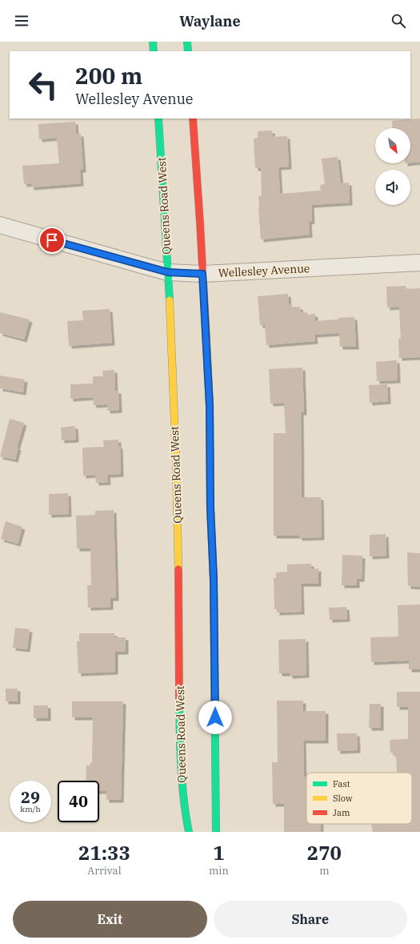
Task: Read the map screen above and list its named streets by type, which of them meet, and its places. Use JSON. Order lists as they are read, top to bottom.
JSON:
{
  "streets": {
    "street": ["Queens Road West", "Wellesley Avenue"]
  },
  "crossings": [
    ["Queens Road West", "Wellesley Avenue"]
  ],
  "legend": ["Fast", "Slow", "Jam"],
  "north": "bottom right",
  "page": {
    "header": "Waylane",
    "turn": ["200 m", "Wellesley Avenue"],
    "speed": "29 km/h",
    "limit": "40",
    "eta": [
      "21:33",
      "Arrival",
      "1",
      "min",
      "270",
      "m"
    ],
    "buttons": ["Exit", "Share"]
  }
}
